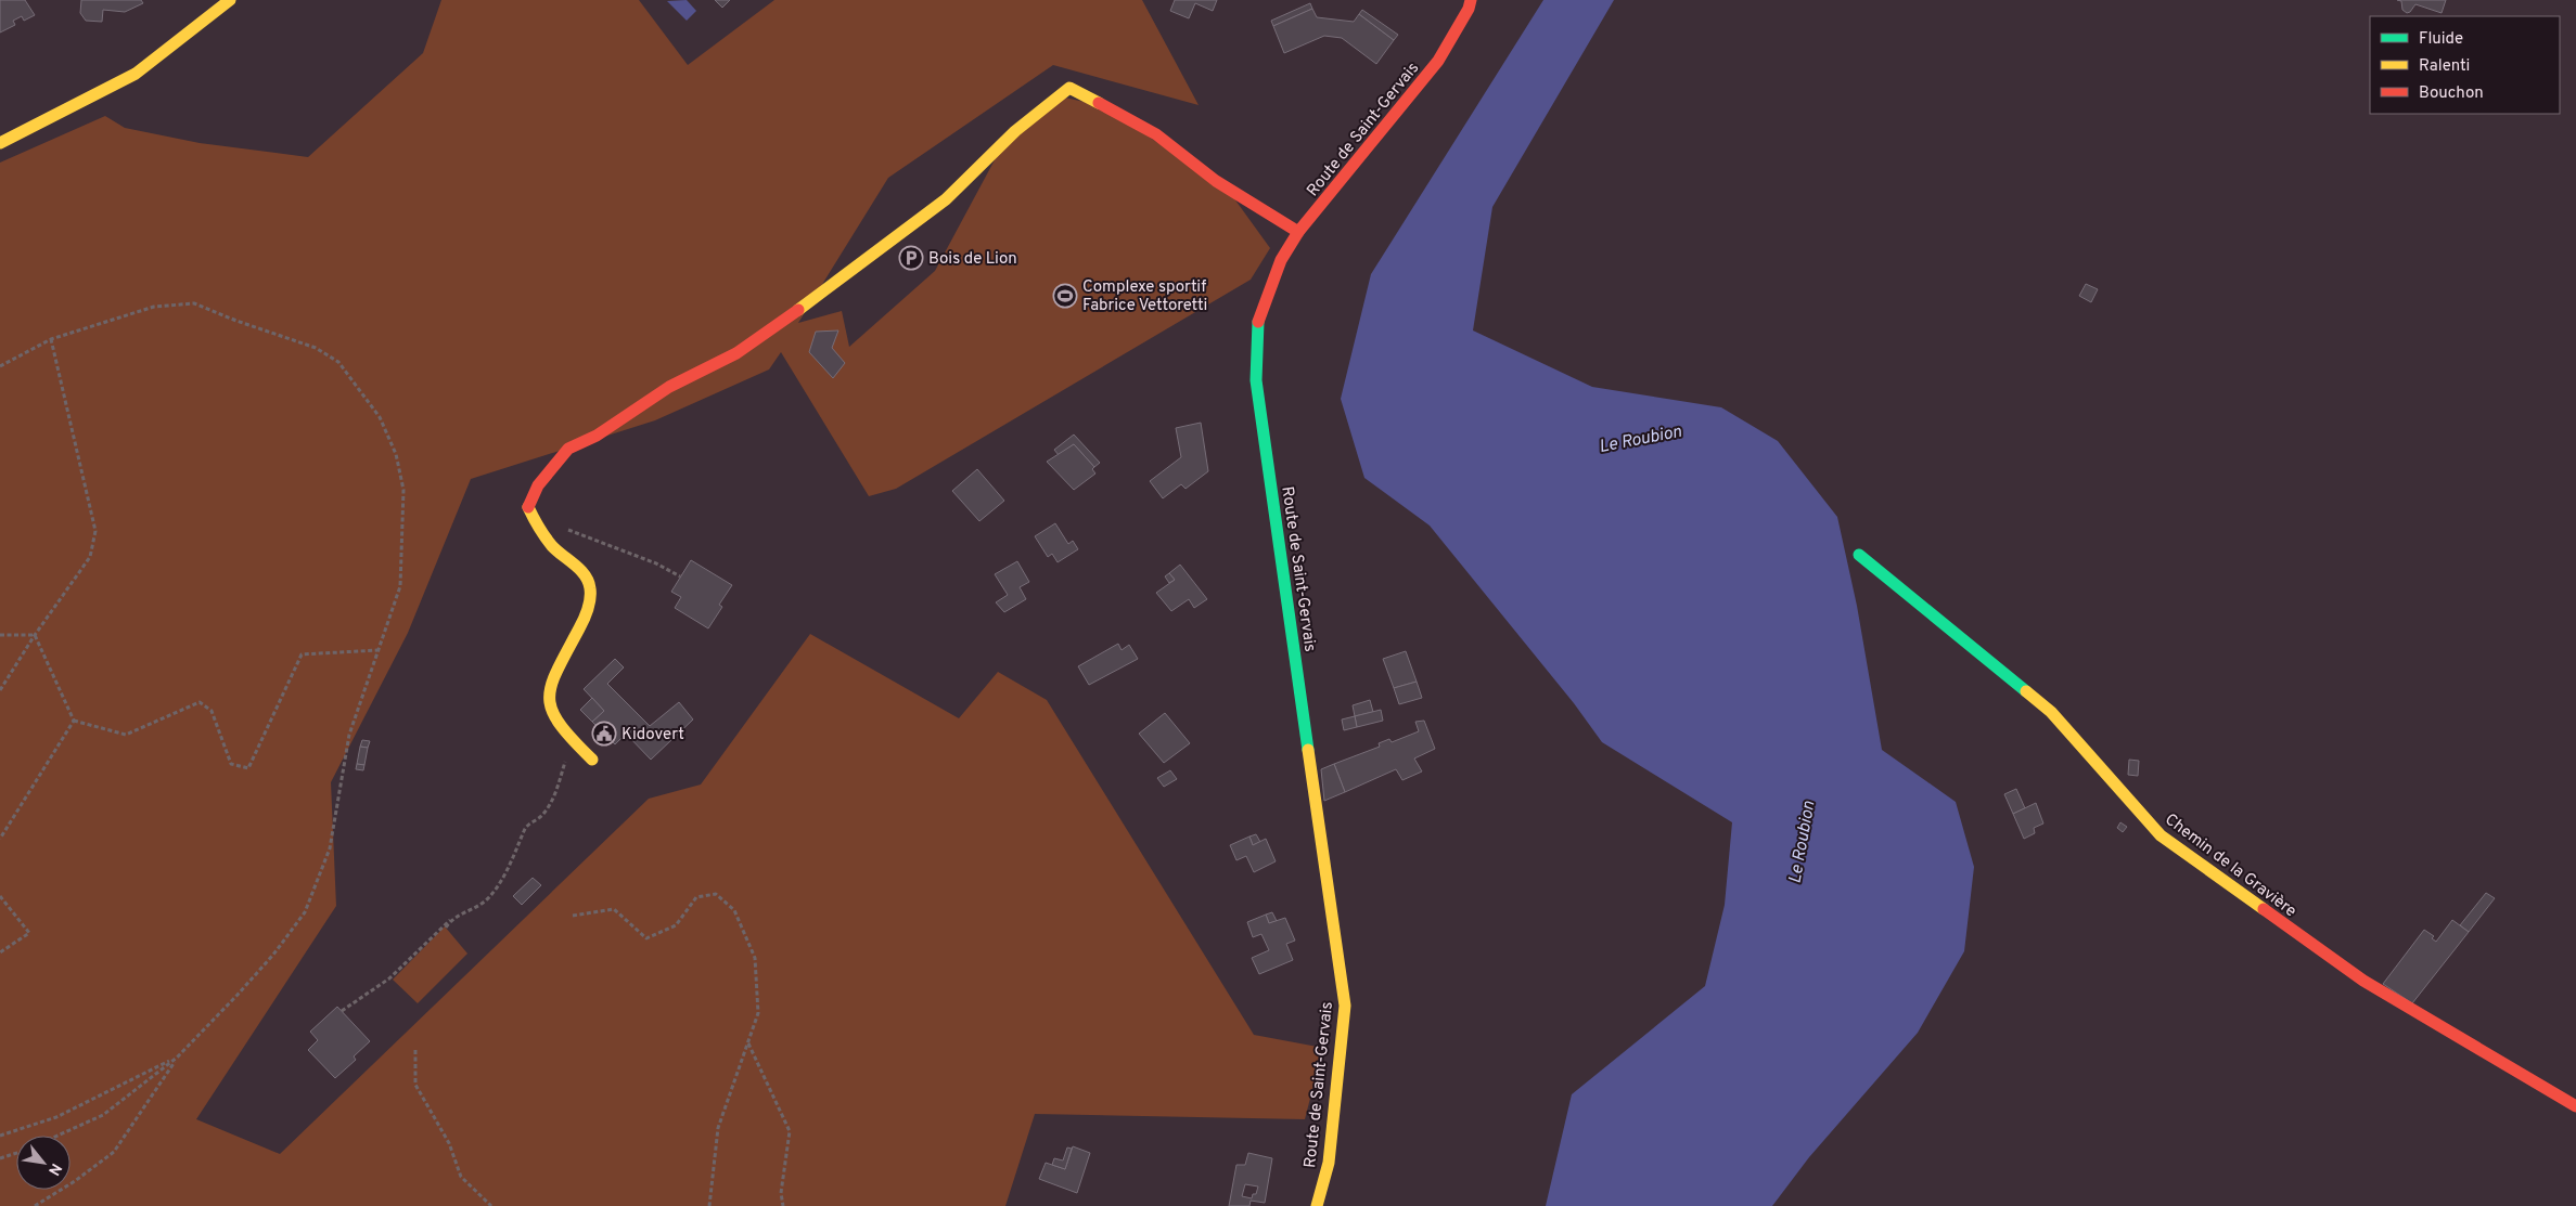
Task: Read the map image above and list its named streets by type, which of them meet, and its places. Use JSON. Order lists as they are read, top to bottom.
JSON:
{
  "streets": {
    "street": ["Route de Saint-Gervais", "Chemin de la Gravière"]
  },
  "water": ["Le Roubion"],
  "places": {
    "parking": ["Bois de Lion"],
    "sports": ["Complexe sportif Fabrice Vettoretti"],
    "public building": ["Kidovert"]
  },
  "legend": ["Fluide", "Ralenti", "Bouchon"],
  "north": "bottom right"
}
